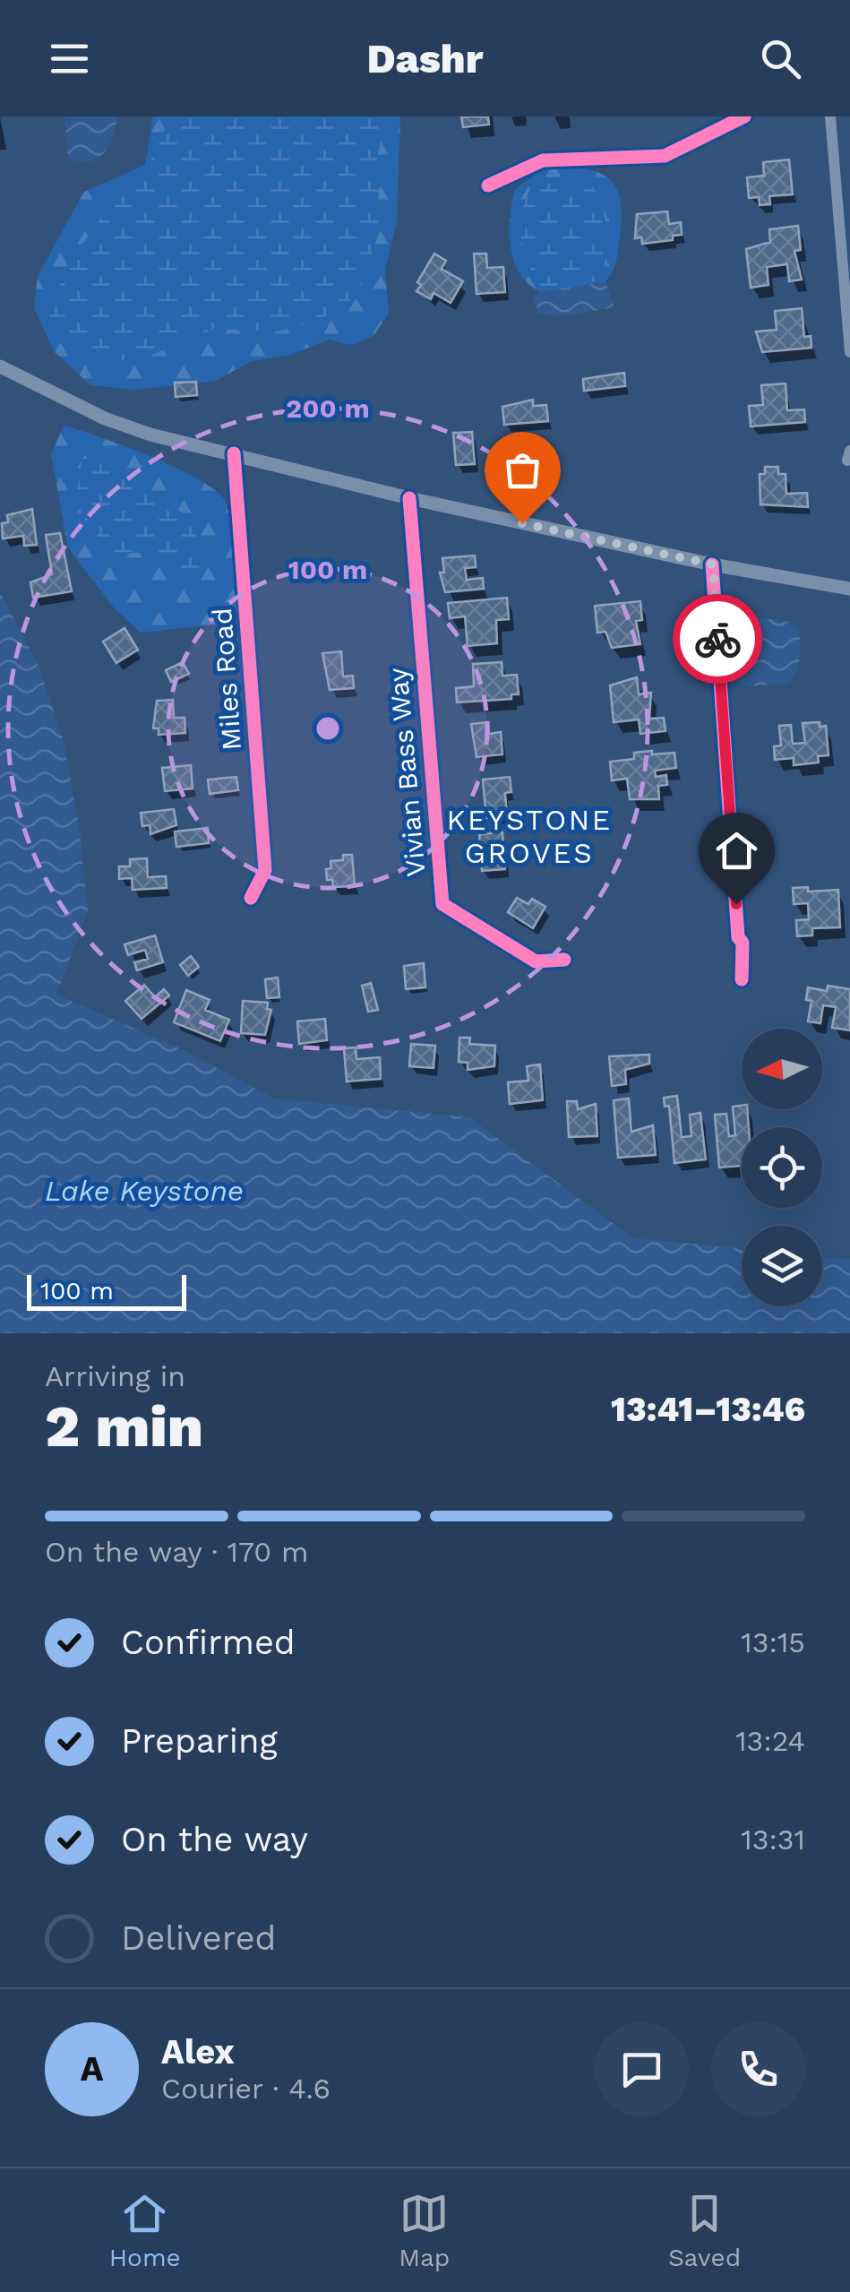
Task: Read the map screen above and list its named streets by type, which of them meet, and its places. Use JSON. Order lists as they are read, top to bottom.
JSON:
{
  "streets": {
    "street": ["Miles Road", "Vivian Bass Way"]
  },
  "districts": ["KEYSTONE GROVES"],
  "water": ["Lake Keystone"],
  "scale_bar": "100 m",
  "north": "left",
  "page": {
    "header": "Dashr",
    "scale": "100 m",
    "heading": ["2 min", "Arriving in", "13:41–13:46"],
    "panel": ["Alex", "Courier · 4.6"],
    "bar": "On the way · 170 m",
    "list": [
      ["Confirmed", "13:15"],
      ["Preparing", "13:24"],
      ["On the way", "13:31"],
      "Delivered"
    ],
    "round": "A",
    "tabs": ["Home", "Map", "Saved"]
  },
  "rings": ["200 m", "100 m"]
}
